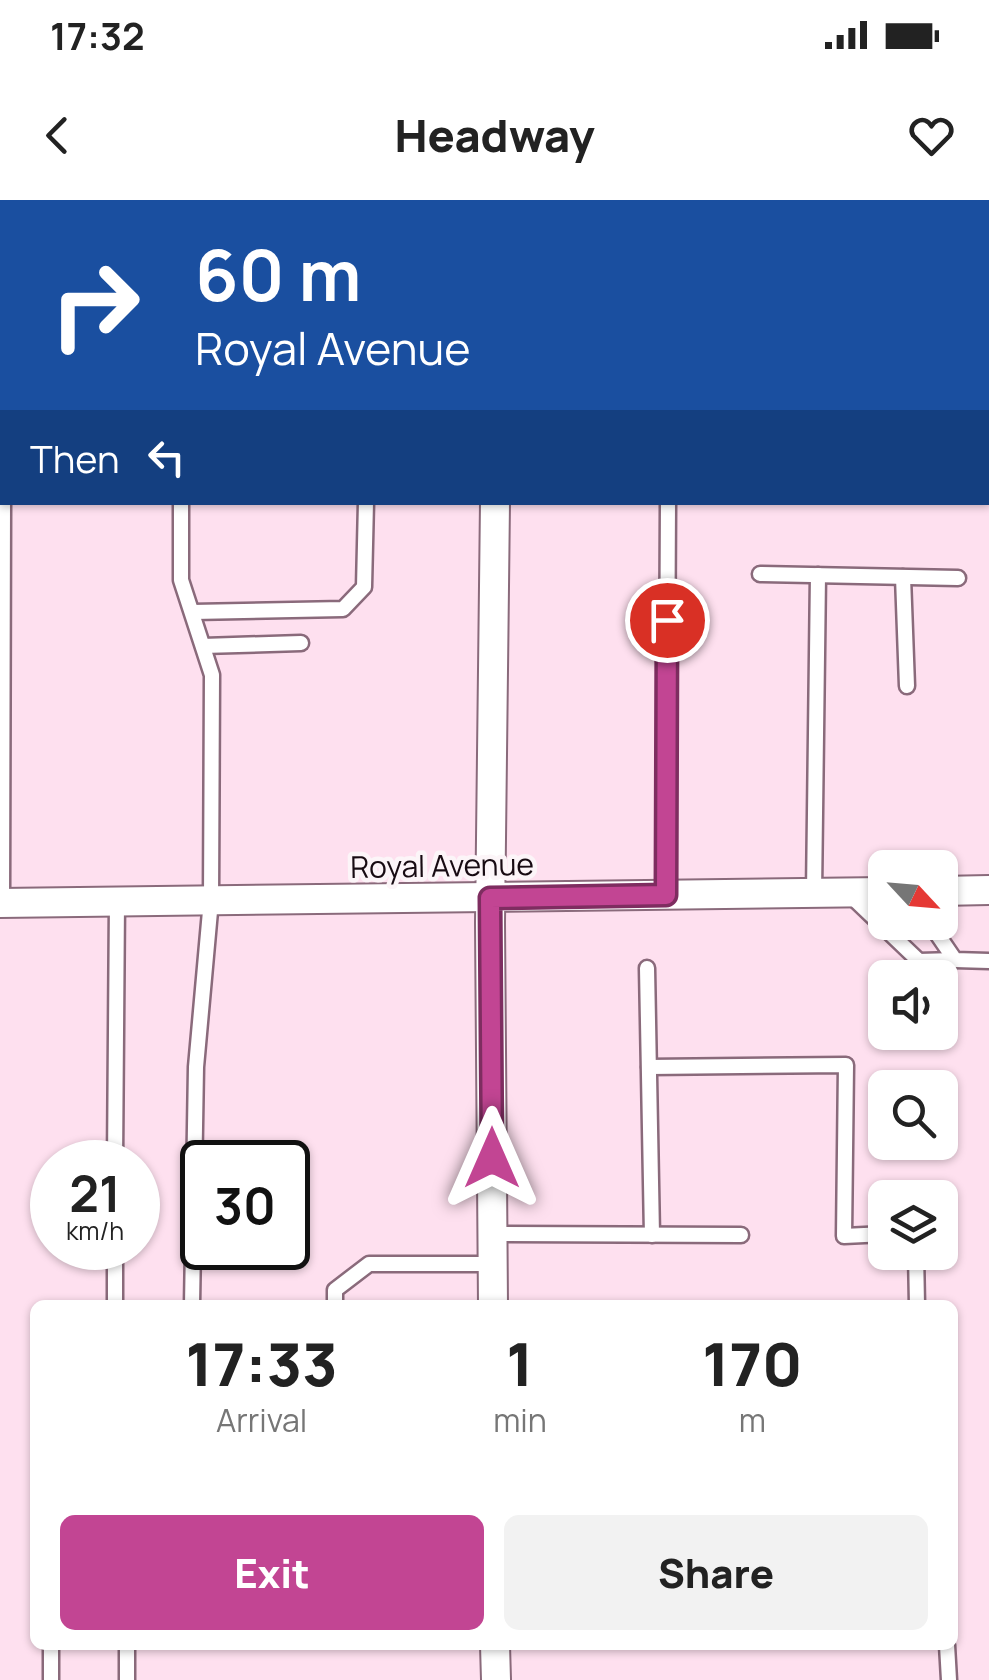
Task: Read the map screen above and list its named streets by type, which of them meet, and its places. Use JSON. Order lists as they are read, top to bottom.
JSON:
{
  "streets": {
    "street": ["Royal Avenue"]
  },
  "north": "bottom right",
  "page": {
    "status": "17:32",
    "header": "Headway",
    "turn": ["60 m", "Royal Avenue"],
    "then": "Then",
    "speed": "21 km/h",
    "limit": "30",
    "eta": [
      "17:33",
      "Arrival",
      "1",
      "min",
      "170",
      "m"
    ],
    "buttons": ["Exit", "Share"]
  }
}
